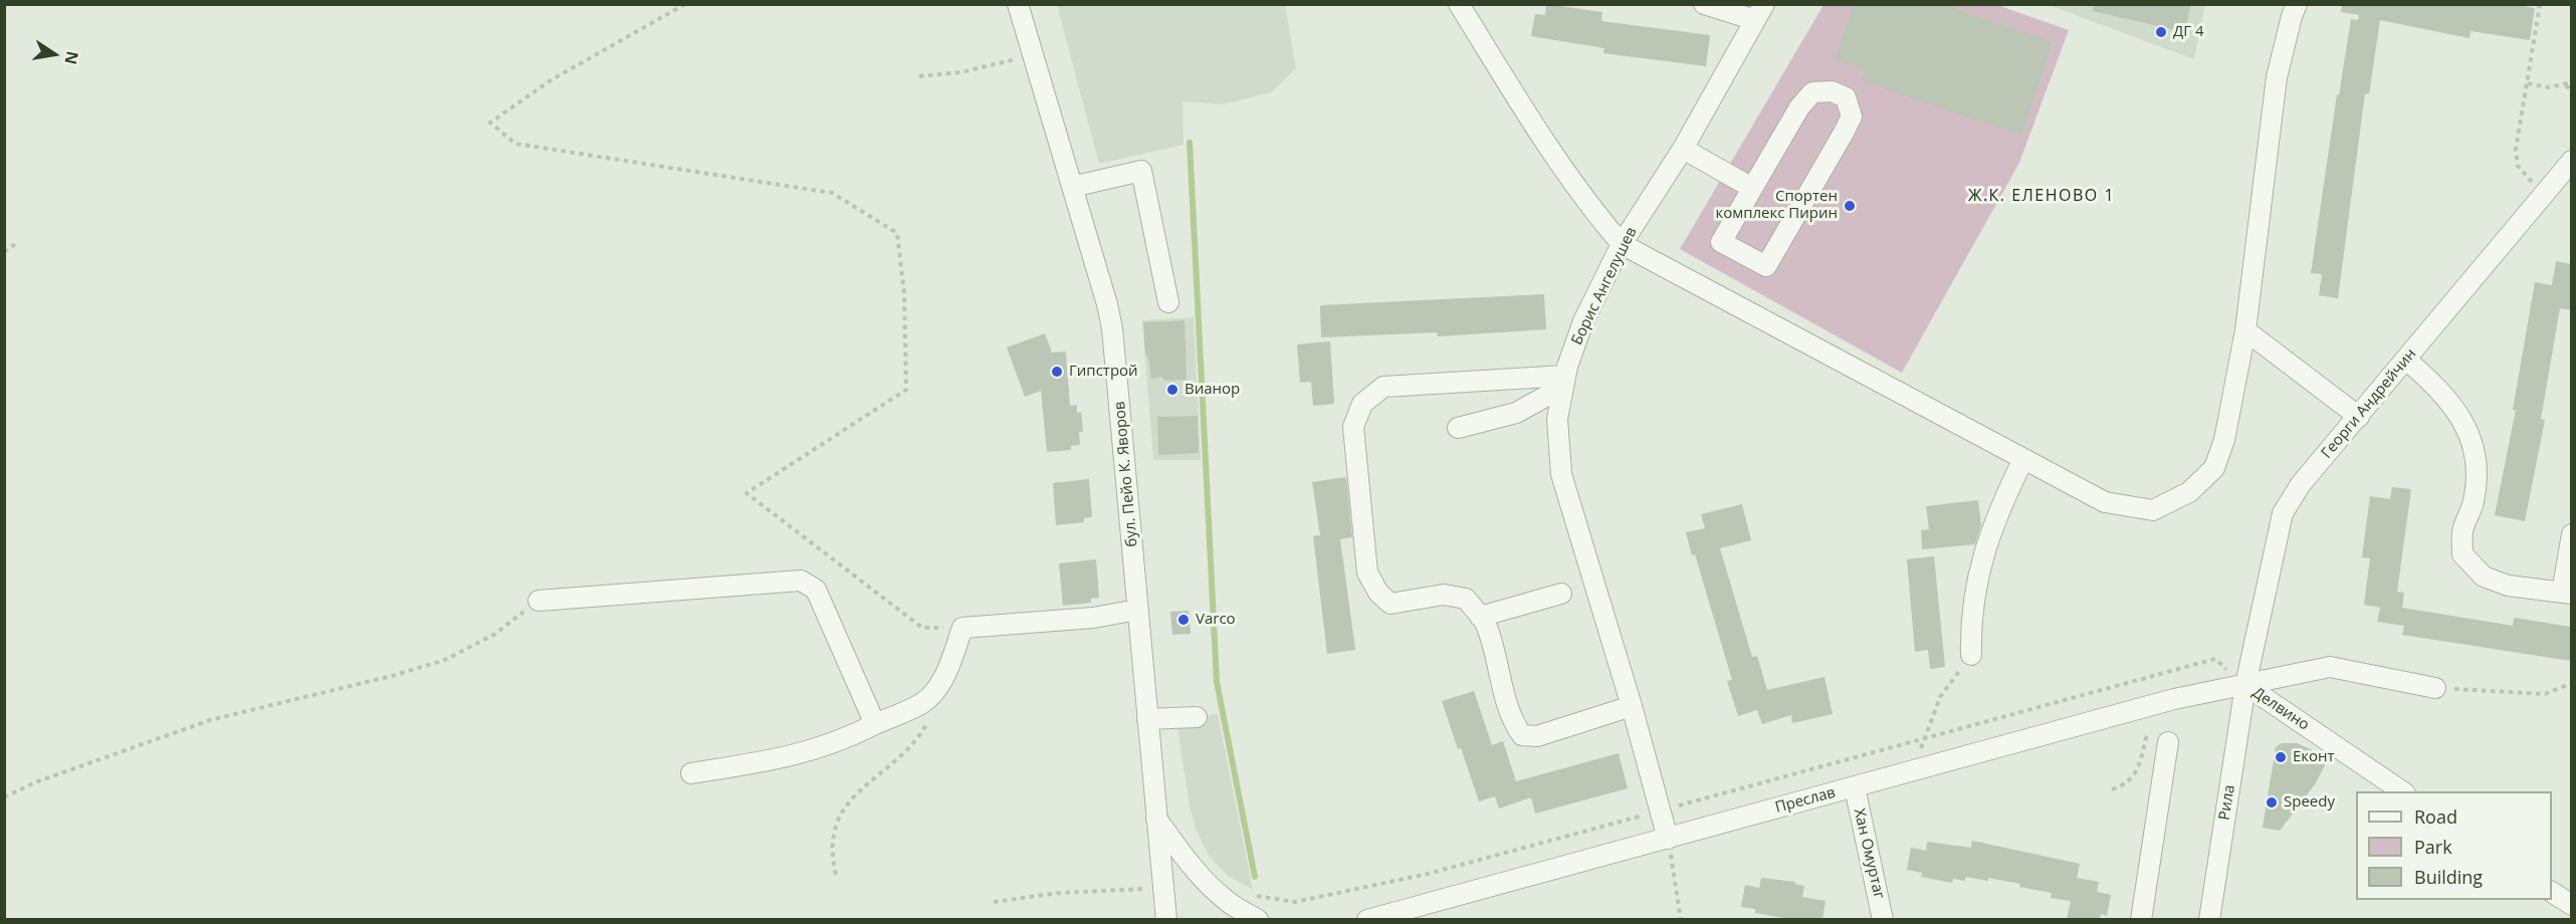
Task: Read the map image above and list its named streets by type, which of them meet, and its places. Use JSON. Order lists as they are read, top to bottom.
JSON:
{
  "streets": {
    "street": [
      "Борис Ангелушев",
      "Георги Андрейчин",
      "бул. Пейо К. Яворов",
      "Делвино",
      "Преслав",
      "Рила",
      "Хан Омуртаг"
    ]
  },
  "crossings": [
    ["Борис Ангелушев", "Преслав"],
    ["Георги Андрейчин", "Делвино"],
    ["Георги Андрейчин", "Преслав"],
    ["Георги Андрейчин", "Рила"],
    ["Делвино", "Преслав"],
    ["Делвино", "Рила"],
    ["Преслав", "Рила"],
    ["Преслав", "Хан Омуртаг"]
  ],
  "districts": ["Ж.К. ЕЛЕНОВО 1"],
  "places": [
    "ДГ 4",
    "Спортен комплекс Пирин",
    "Гипстрой",
    "Вианор",
    "Varco",
    "Еконт",
    "Speedy"
  ],
  "legend": ["Road", "Park", "Building"],
  "north": "right"
}
